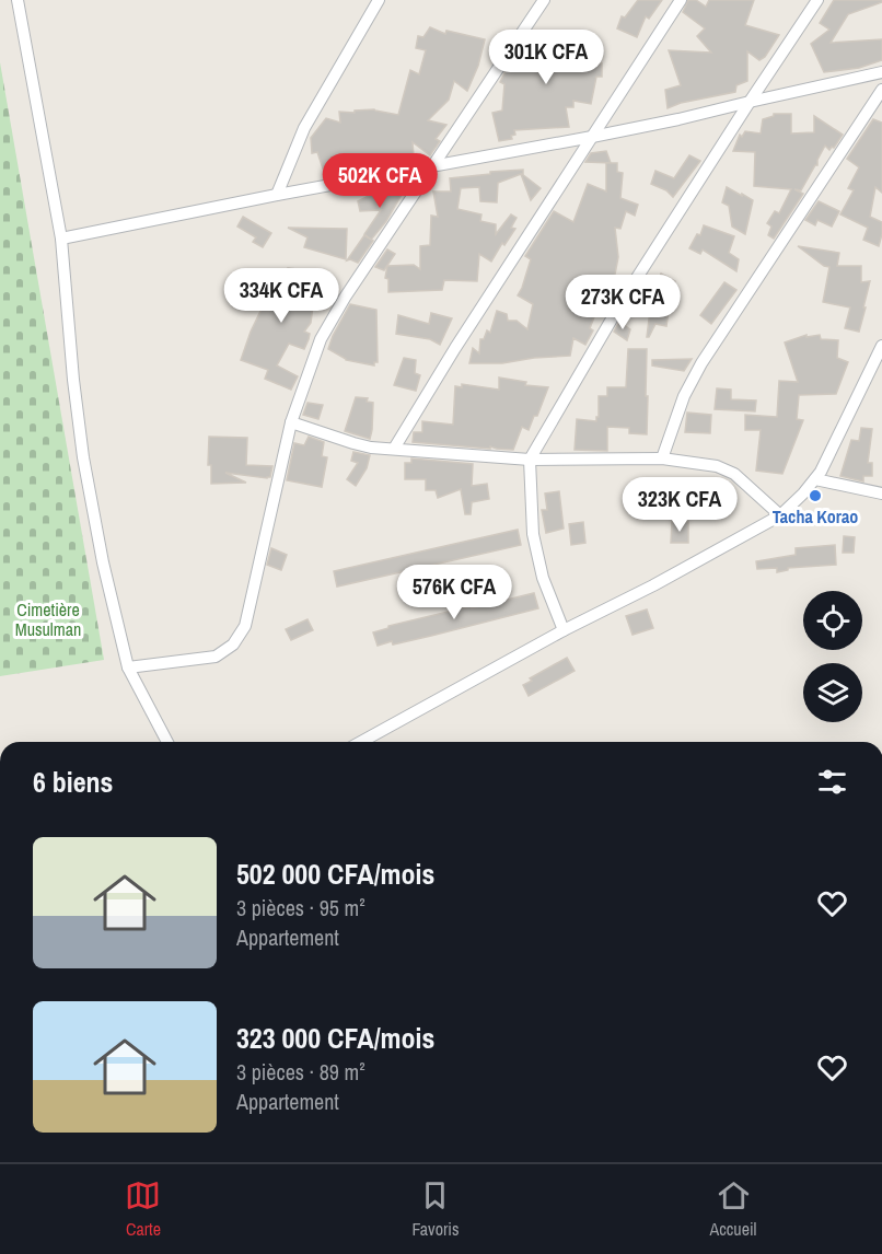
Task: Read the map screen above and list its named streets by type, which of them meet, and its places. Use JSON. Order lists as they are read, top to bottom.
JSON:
{
  "parks": ["Cimetière Musulman"],
  "places": ["Tacha Korao"],
  "page": {
    "price": [
      "301K CFA",
      "502K CFA",
      "334K CFA",
      "273K CFA",
      "323K CFA",
      "576K CFA"
    ],
    "heading": "6 biens",
    "list": [
      {
        "name": "502 000 CFA/mois",
        "note": "3 pièces · 95 m² · Appartement"
      },
      {
        "name": "323 000 CFA/mois",
        "note": "3 pièces · 89 m² · Appartement"
      }
    ],
    "tabs": ["Carte", "Favoris", "Accueil"]
  }
}
